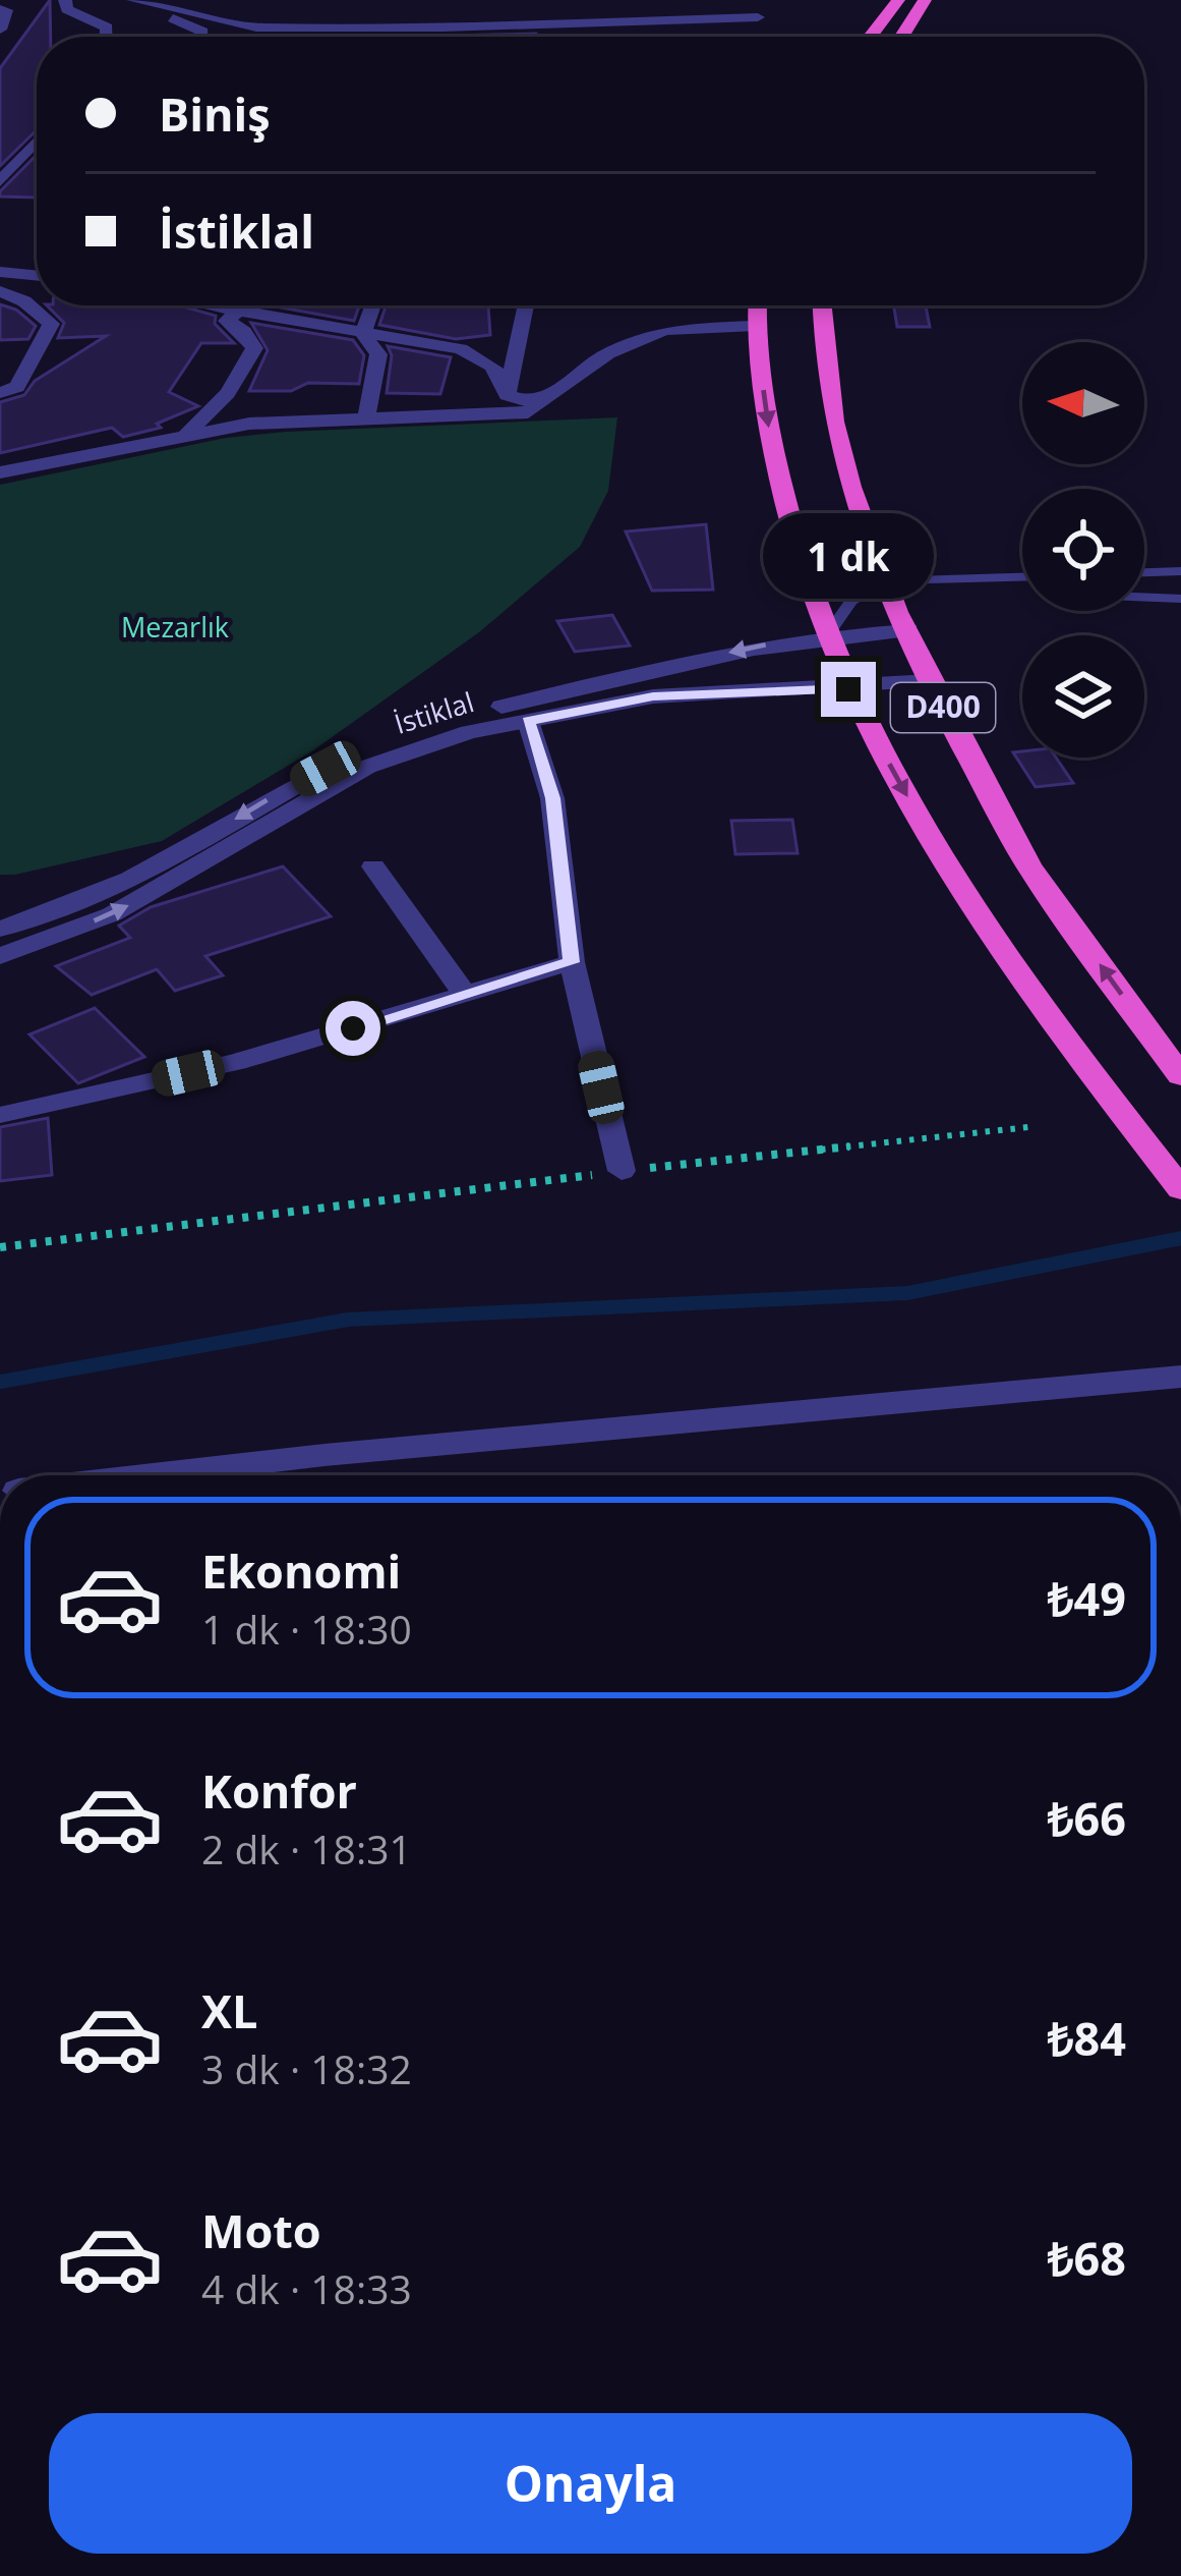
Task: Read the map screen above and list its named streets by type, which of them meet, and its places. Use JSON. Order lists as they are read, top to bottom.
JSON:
{
  "streets": {
    "highway": ["D400"],
    "street": ["İstiklal"]
  },
  "crossings": [
    ["D400", "İstiklal"]
  ],
  "parks": ["Mezarlık"],
  "north": "left",
  "page": {
    "banner": ["Biniş", "İstiklal"],
    "bubble": "1 dk",
    "list": [
      {
        "name": "Ekonomi",
        "note": "1 dk · 18:30",
        "value": "₺49"
      },
      {
        "name": "Konfor",
        "note": "2 dk · 18:31",
        "value": "₺66"
      },
      {
        "name": "XL",
        "note": "3 dk · 18:32",
        "value": "₺84"
      },
      {
        "name": "Moto",
        "note": "4 dk · 18:33",
        "value": "₺68"
      }
    ],
    "buttons": "Onayla"
  }
}
